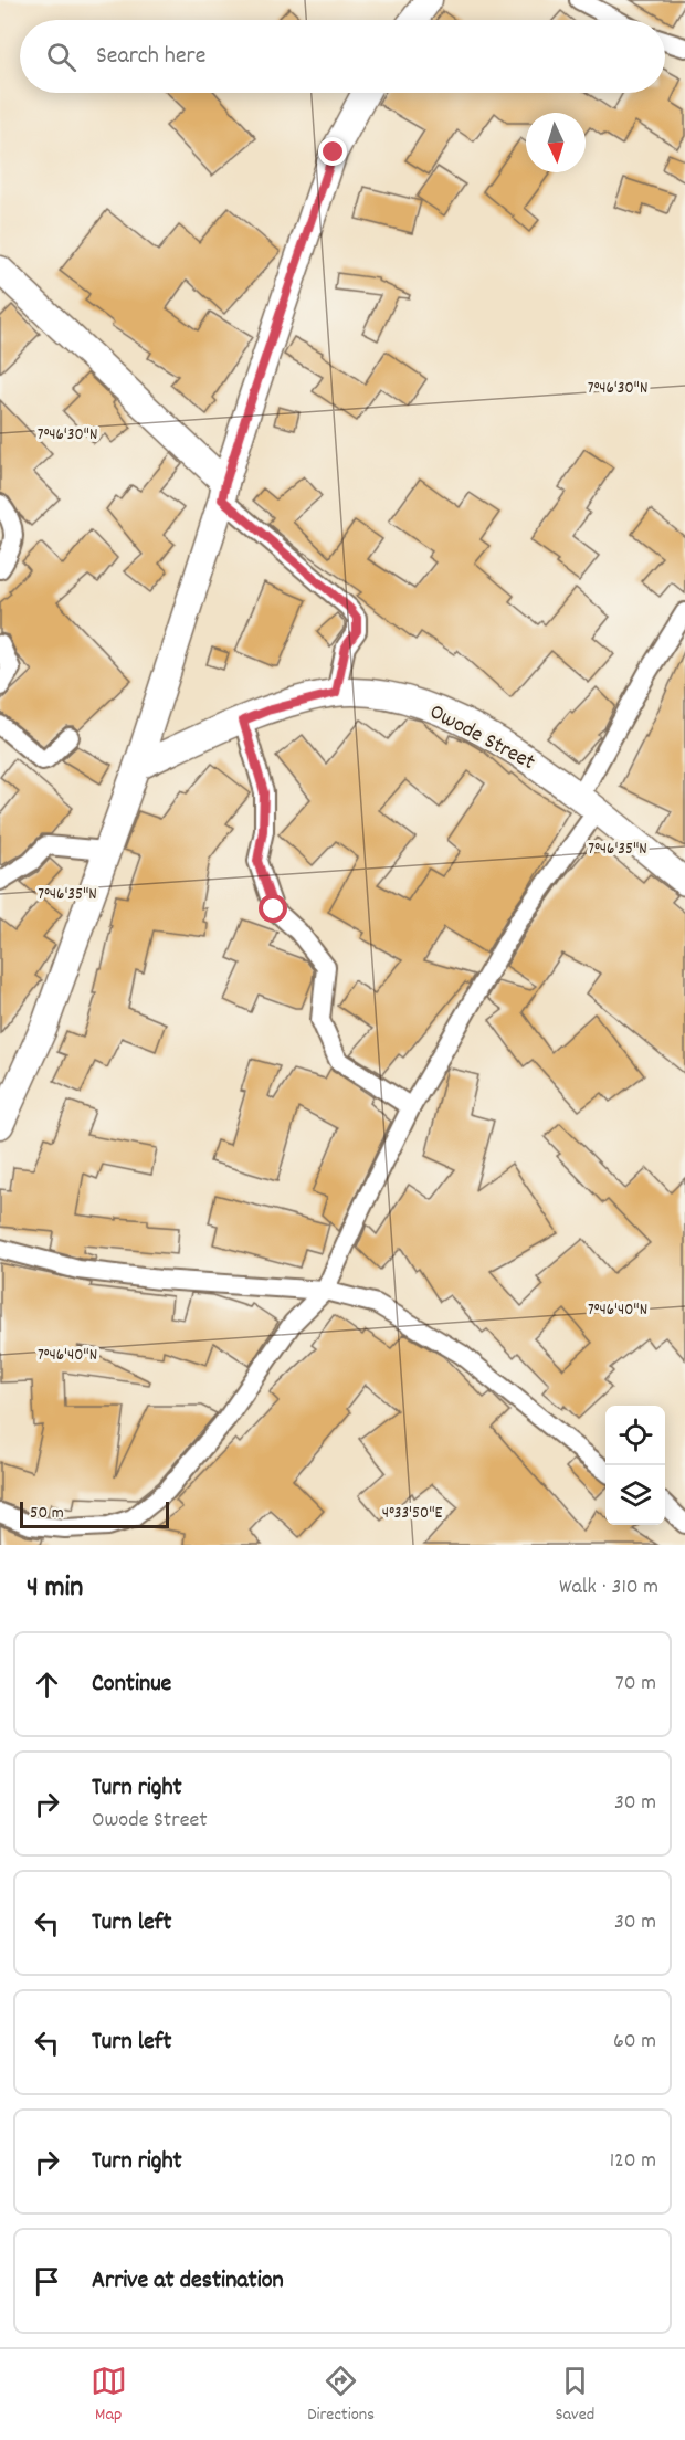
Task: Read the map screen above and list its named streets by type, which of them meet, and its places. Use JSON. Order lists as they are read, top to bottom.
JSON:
{
  "streets": {
    "main road": ["Owode Street"]
  },
  "scale_bar": "50 m",
  "north": "bottom",
  "page": {
    "search": "Search here",
    "scale": "50 m",
    "heading": ["4 min", "Walk · 310 m"],
    "list": [
      ["Continue", "70 m"],
      ["Turn right", "Owode Street", "30 m"],
      ["Turn left", "30 m"],
      ["Turn left", "60 m"],
      ["Turn right", "120 m"],
      "Arrive at destination"
    ],
    "nav": ["Map", "Directions", "Saved"]
  },
  "coordinates": [
    "7°46'30\"N",
    "7°46'35\"N",
    "7°46'40\"N",
    "4°33'50\"E"
  ]
}
